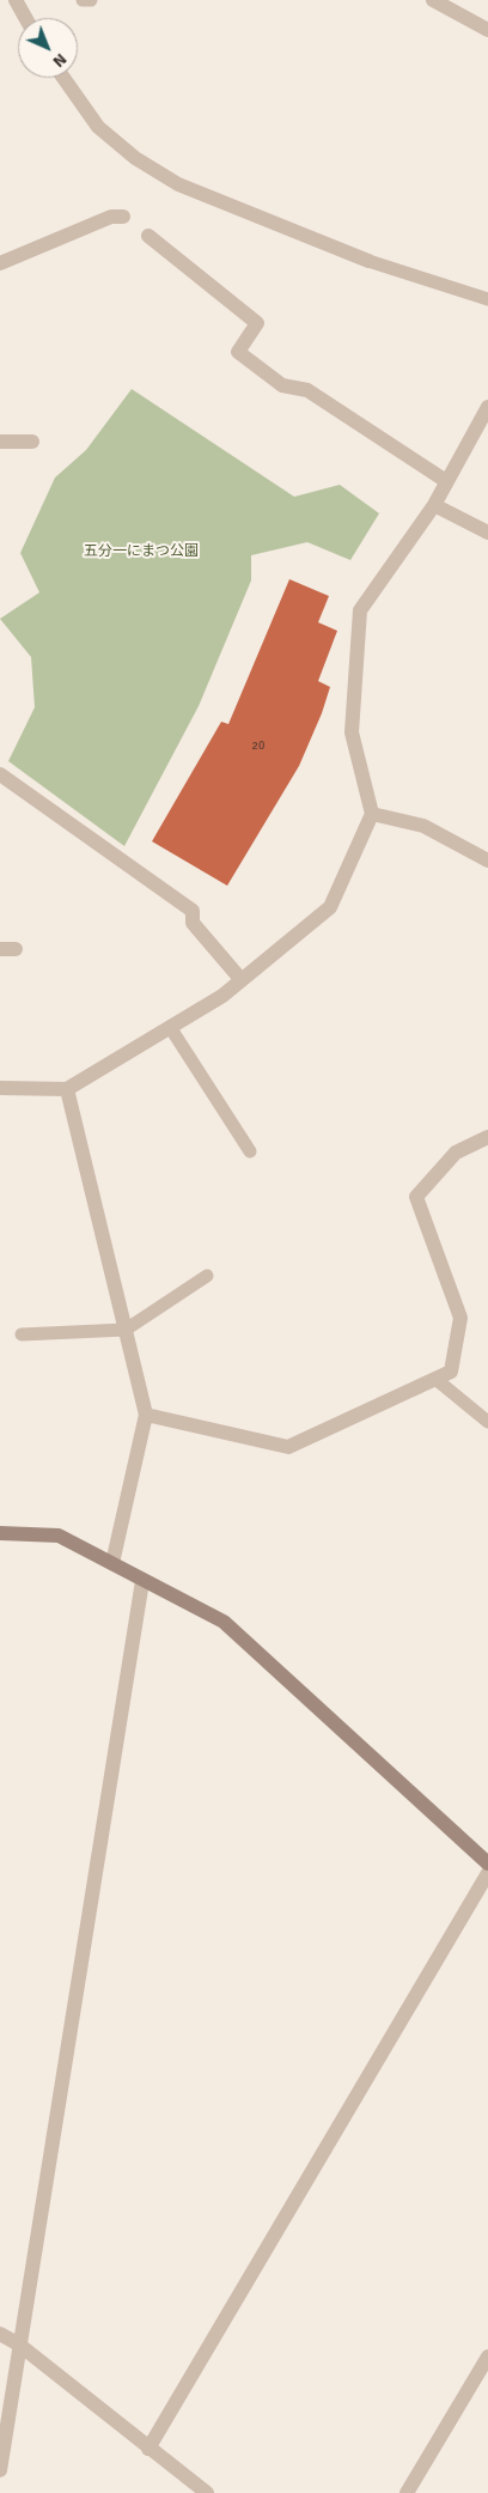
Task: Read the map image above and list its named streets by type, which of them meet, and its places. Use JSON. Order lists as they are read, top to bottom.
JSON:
{
  "parks": ["五分一にまつ公園"],
  "house_numbers": ["20"],
  "north": "bottom right"
}
